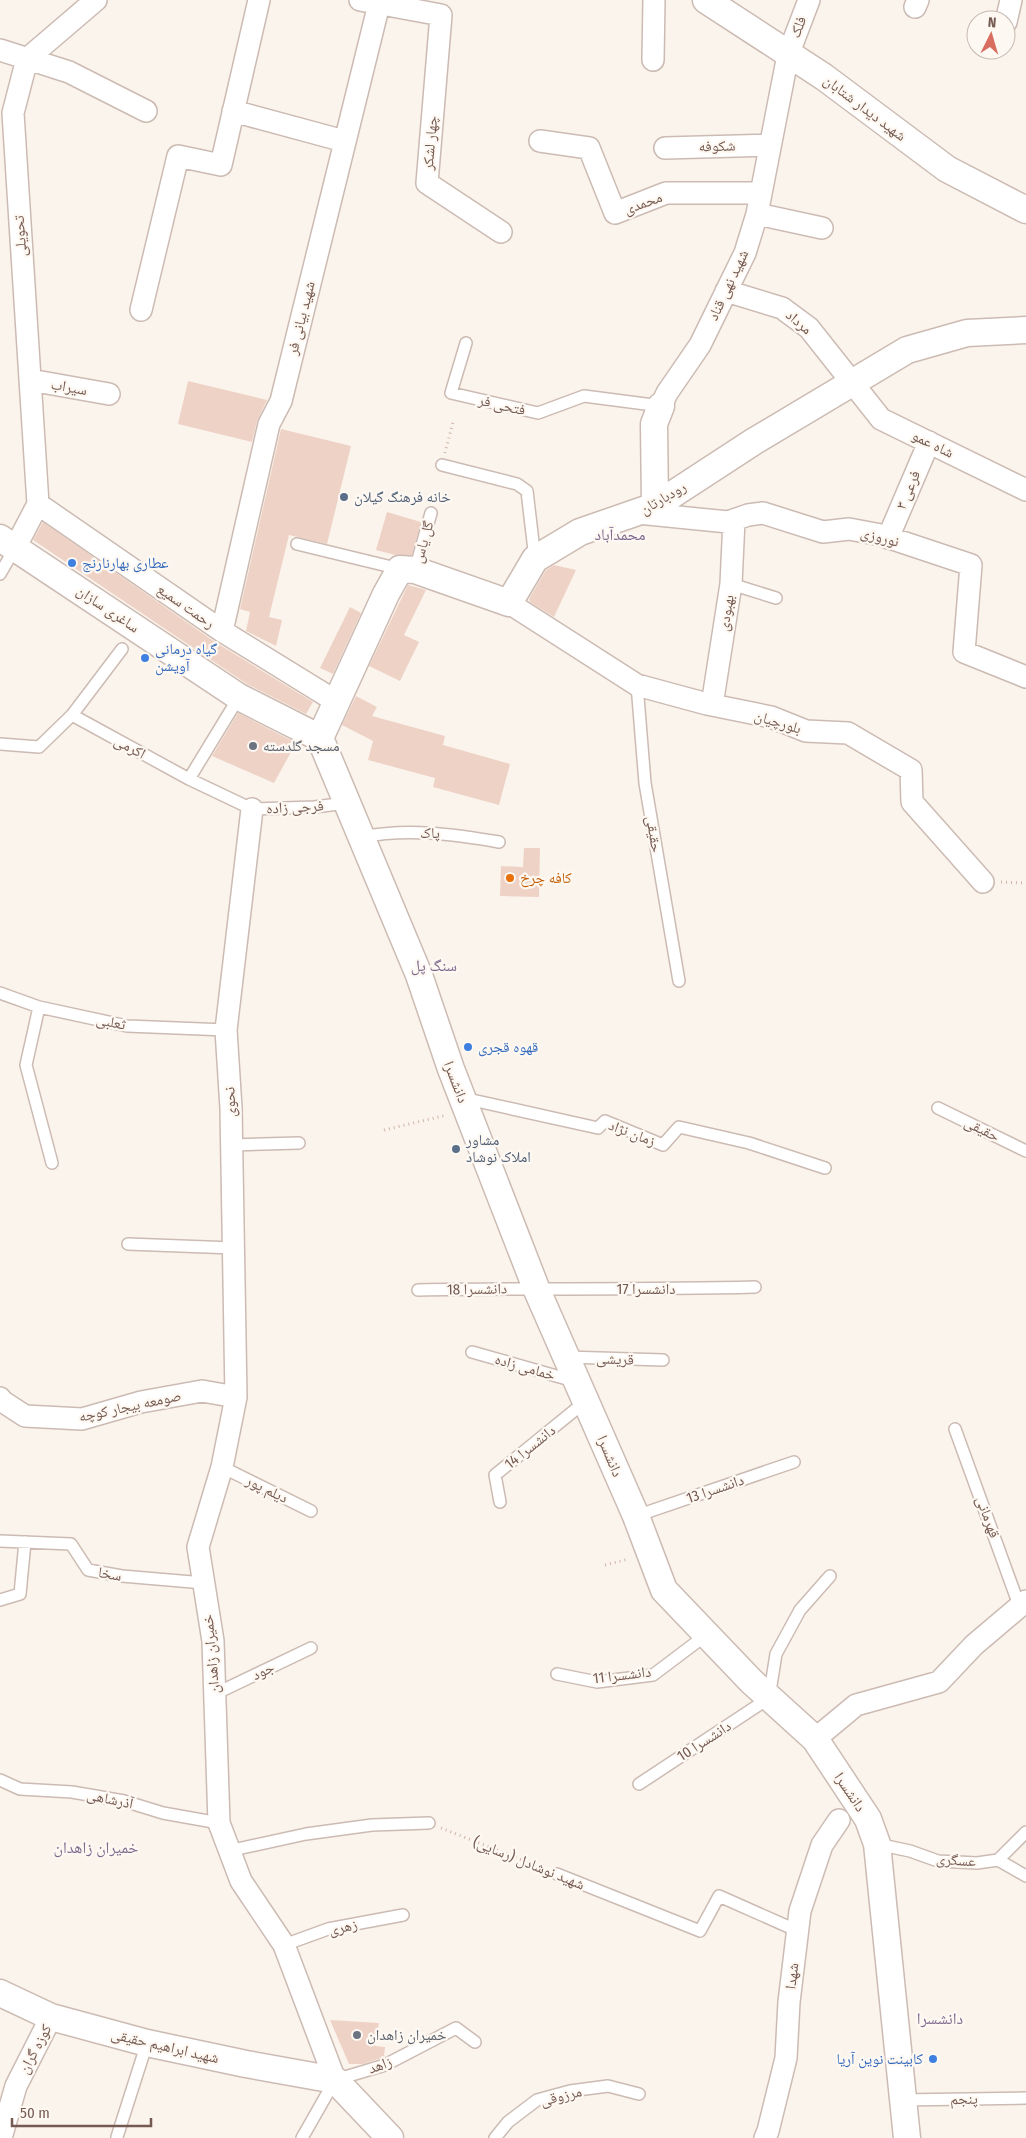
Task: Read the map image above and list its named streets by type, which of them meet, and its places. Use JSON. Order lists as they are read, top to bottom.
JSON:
{
  "streets": {
    "street": [
      "فلک",
      "شهید دیدار شتابان",
      "چهار لشکر",
      "شکوفه",
      "محمدی",
      "تحویلی",
      "شهید نهی قناد",
      "شهید بیانی فر",
      "مرداد",
      "سیراب",
      "شاه عمو",
      "فرعی ۳",
      "رودبارتان",
      "نوروزی",
      "رحمت سمیع",
      "ساغری سازان",
      "بهبودی",
      "بلورچیان",
      "دانشسرا",
      "نحوی",
      "صومعه بیجار کوچه",
      "خمیران زاهدان",
      "شهدا",
      "شهید ابراهیم حقیقی",
      "کوزه گران"
    ],
    "lane": [
      "فتحی فر",
      "گل یاس",
      "اکرمی",
      "فرجی زاده",
      "پاک",
      "حقیقی",
      "ثعلبی",
      "زمان نژاد",
      "دانشسرا 18",
      "دانشسرا 17",
      "قریشی",
      "خمامی زاده",
      "دانشسرا 14",
      "دیلم پور",
      "دانشسرا 13",
      "قهرمانی",
      "سخا",
      "جود",
      "دانشسرا 11",
      "دانشسرا 10",
      "آذرشاهی",
      "عسگری",
      "شهید نوشادل (رسایی)",
      "زهری",
      "زاهد",
      "مرزوقی",
      "پنجم"
    ]
  },
  "crossings": [
    ["فلک", "شهید دیدار شتابان"],
    ["فلک", "شهید نهی قناد"],
    ["شهید دیدار شتابان", "شهید نهی قناد"],
    ["چهار لشکر", "شهید بیانی فر"],
    ["شکوفه", "شهید نهی قناد"],
    ["محمدی", "شهید نهی قناد"],
    ["تحویلی", "سیراب"],
    ["تحویلی", "رحمت سمیع"],
    ["شهید نهی قناد", "مرداد"],
    ["شهید نهی قناد", "فتحی فر"],
    ["شهید نهی قناد", "رودبارتان"],
    ["شهید نهی قناد", "نوروزی"],
    ["شهید بیانی فر", "رحمت سمیع"],
    ["مرداد", "شاه عمو"],
    ["مرداد", "رودبارتان"],
    ["شاه عمو", "فرعی ۳"],
    ["شاه عمو", "رودبارتان"],
    ["فرعی ۳", "نوروزی"],
    ["رودبارتان", "نوروزی"],
    ["رودبارتان", "بلورچیان"],
    ["نوروزی", "بهبودی"],
    ["ساغری سازان", "دانشسرا"],
    ["بهبودی", "بلورچیان"],
    ["بلورچیان", "حقیقی"],
    ["اکرمی", "فرجی زاده"],
    ["فرجی زاده", "دانشسرا"],
    ["فرجی زاده", "نحوی"],
    ["پاک", "دانشسرا"],
    ["ثعلبی", "نحوی"],
    ["دانشسرا", "زمان نژاد"],
    ["دانشسرا", "دانشسرا 18"],
    ["دانشسرا", "دانشسرا 17"],
    ["دانشسرا", "قریشی"],
    ["دانشسرا", "خمامی زاده"],
    ["دانشسرا", "دانشسرا 14"],
    ["دانشسرا", "دانشسرا 13"],
    ["دانشسرا", "دانشسرا 11"],
    ["دانشسرا", "دانشسرا 10"],
    ["دانشسرا", "عسگری"],
    ["دانشسرا", "پنجم"],
    ["نحوی", "صومعه بیجار کوچه"],
    ["نحوی", "خمیران زاهدان"],
    ["دانشسرا 18", "دانشسرا 17"],
    ["خمامی زاده", "دانشسرا 14"],
    ["صومعه بیجار کوچه", "خمیران زاهدان"],
    ["دیلم پور", "خمیران زاهدان"],
    ["سخا", "خمیران زاهدان"],
    ["خمیران زاهدان", "جود"],
    ["خمیران زاهدان", "آذرشاهی"],
    ["خمیران زاهدان", "زهری"],
    ["خمیران زاهدان", "شهید ابراهیم حقیقی"],
    ["خمیران زاهدان", "زاهد"],
    ["شهید نوشادل (رسایی)", "شهدا"],
    ["شهید ابراهیم حقیقی", "کوزه گران"],
    ["شهید ابراهیم حقیقی", "زاهد"]
  ],
  "districts": [
    "محمدآباد",
    "سنگ پل",
    "خمیران زاهدان",
    "دانشسرا"
  ],
  "places": [
    "خانه فرهنگ گیلان",
    "عطاری بهارنارنج",
    "گیاه درمانی آویشن",
    "مسجد گلدسته",
    "کافه چرخ",
    "قهوه قجری",
    "مشاور املاک نوشاد",
    "خمیران زاهدان",
    "کابینت نوین آریا"
  ],
  "scale_bar": "50 m",
  "north": "top"
}
